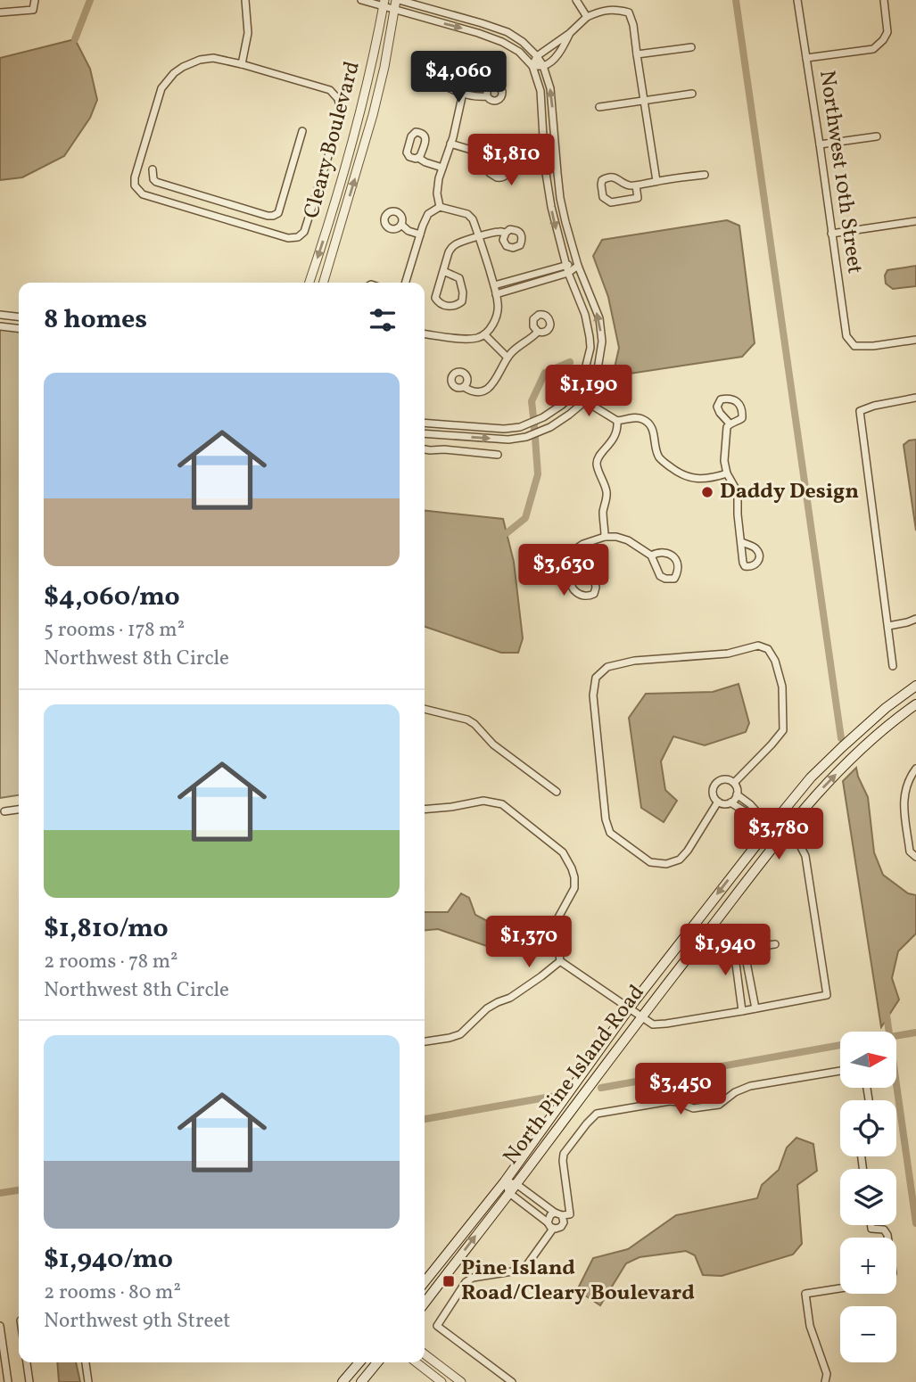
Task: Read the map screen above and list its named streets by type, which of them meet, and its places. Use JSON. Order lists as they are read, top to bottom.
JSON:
{
  "streets": {
    "main road": ["North Pine Island Road"],
    "street": ["Cleary Boulevard", "Northwest 10th Street"]
  },
  "places": {
    "other": ["Daddy Design"],
    "transit": ["Pine Island Road/Cleary Boulevard"]
  },
  "north": "right",
  "page": {
    "price": [
      "$4,060",
      "$1,810",
      "$1,190",
      "$3,630",
      "$3,780",
      "$1,370",
      "$1,940",
      "$3,450"
    ],
    "heading": "8 homes",
    "list": [
      {
        "name": "$4,060/mo",
        "note": "5 rooms · 178 m² · Northwest 8th Circle"
      },
      {
        "name": "$1,810/mo",
        "note": "2 rooms · 78 m² · Northwest 8th Circle"
      },
      {
        "name": "$1,940/mo",
        "note": "2 rooms · 80 m² · Northwest 9th Street"
      }
    ],
    "map_buttons": ["+", "−"]
  }
}
